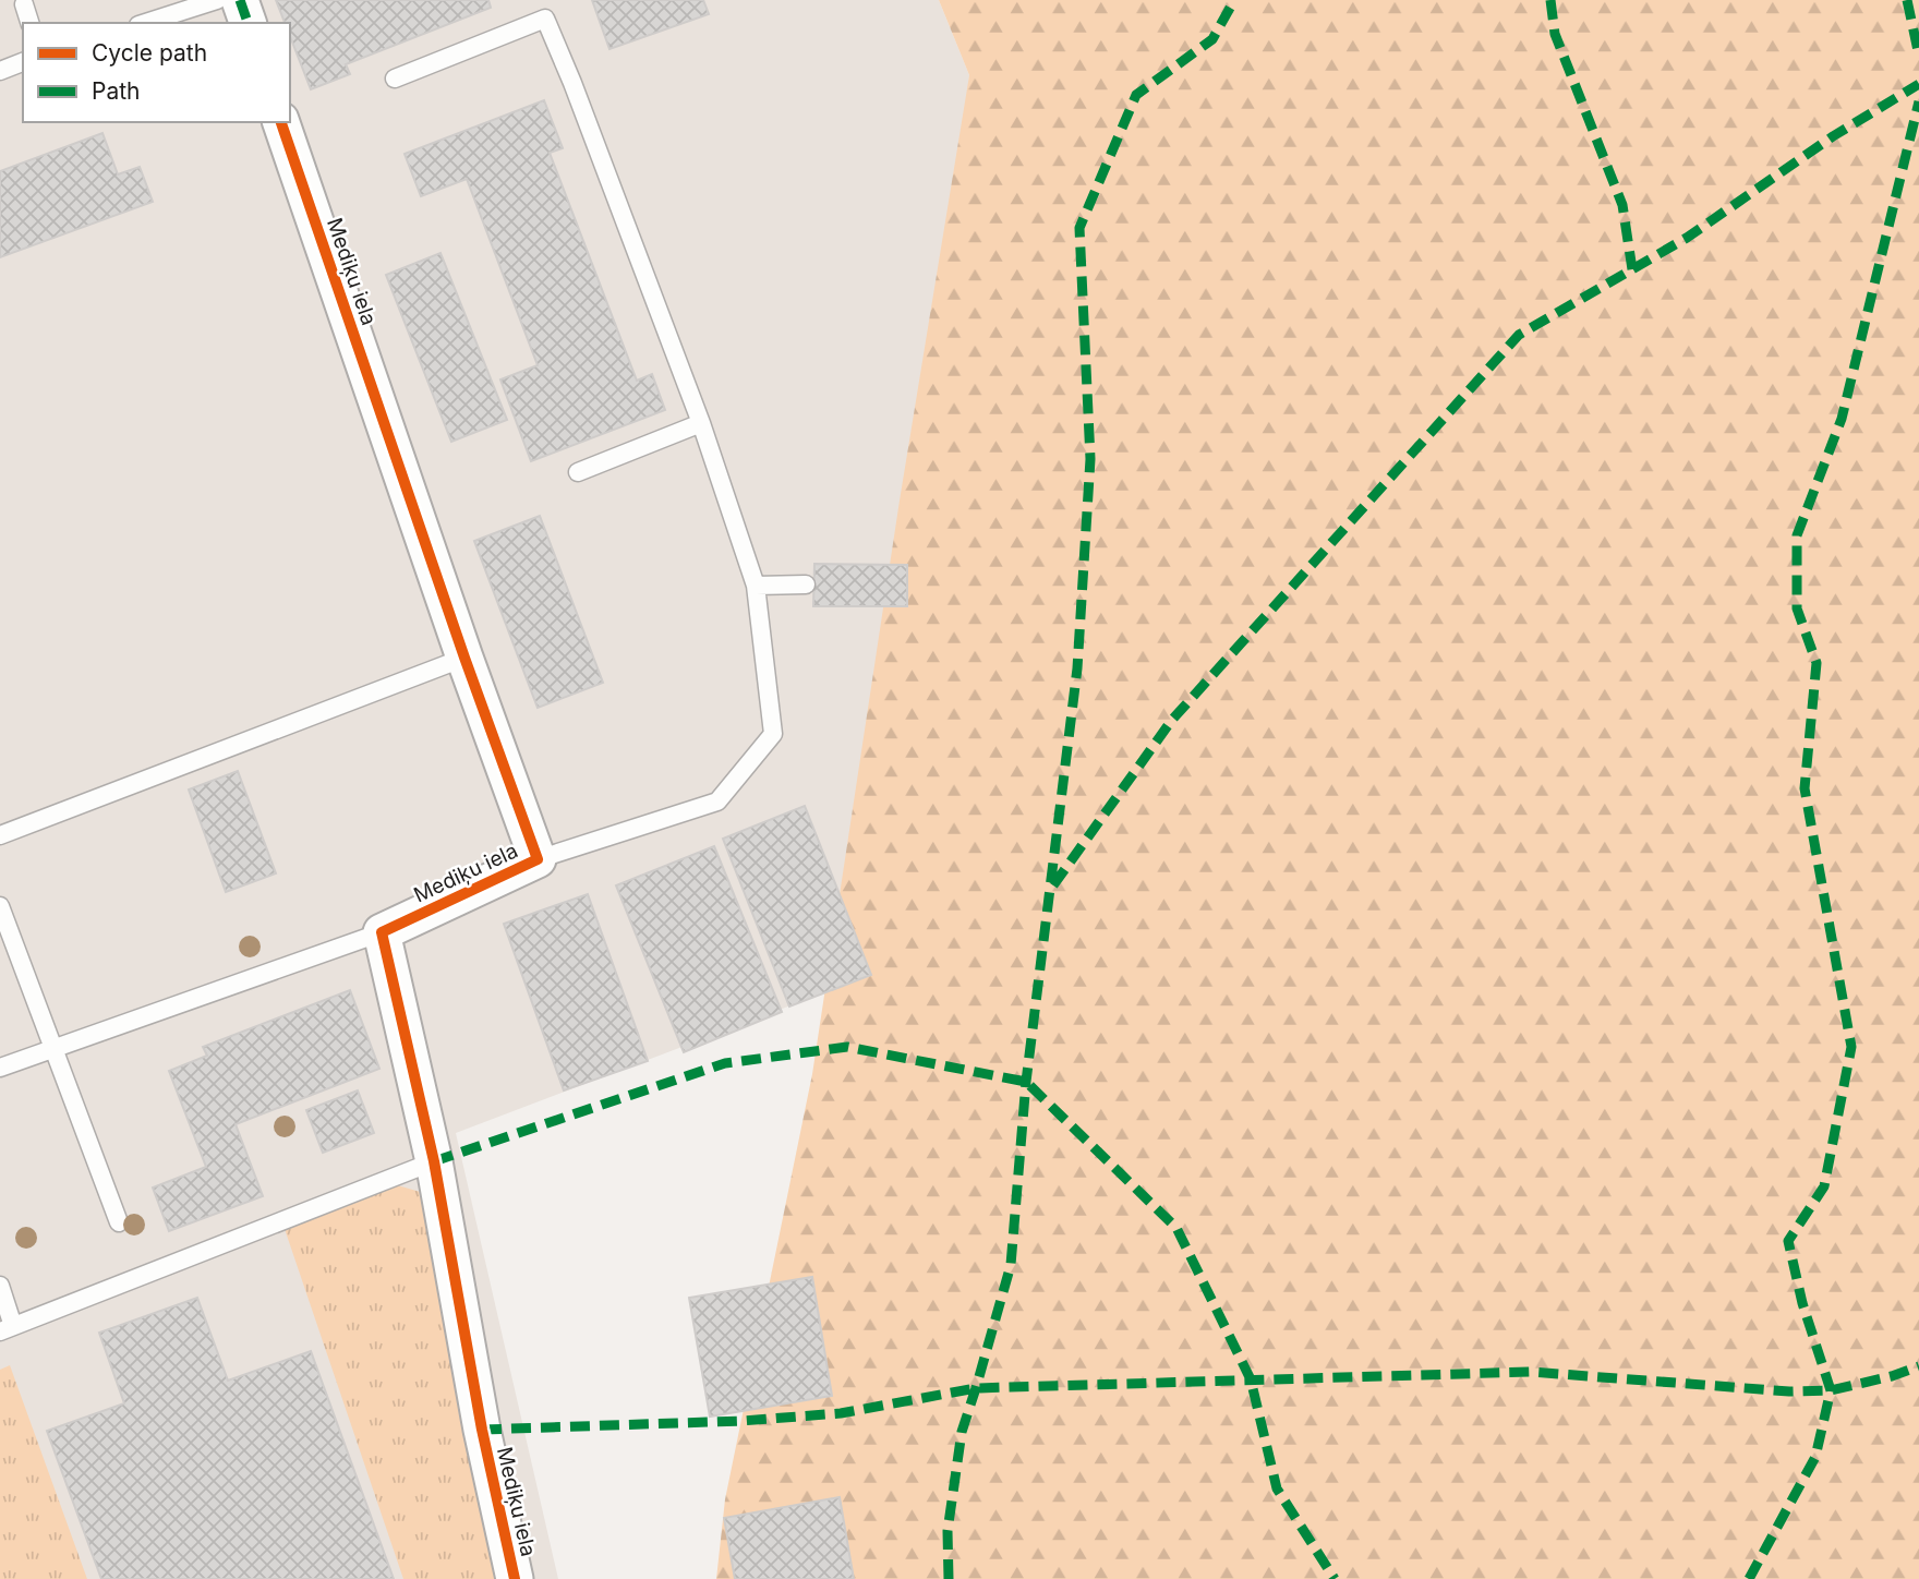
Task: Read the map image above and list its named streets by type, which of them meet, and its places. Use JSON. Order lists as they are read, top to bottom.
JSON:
{
  "streets": {
    "street": ["Mediķu iela"]
  },
  "legend": ["Cycle path", "Path"]
}
